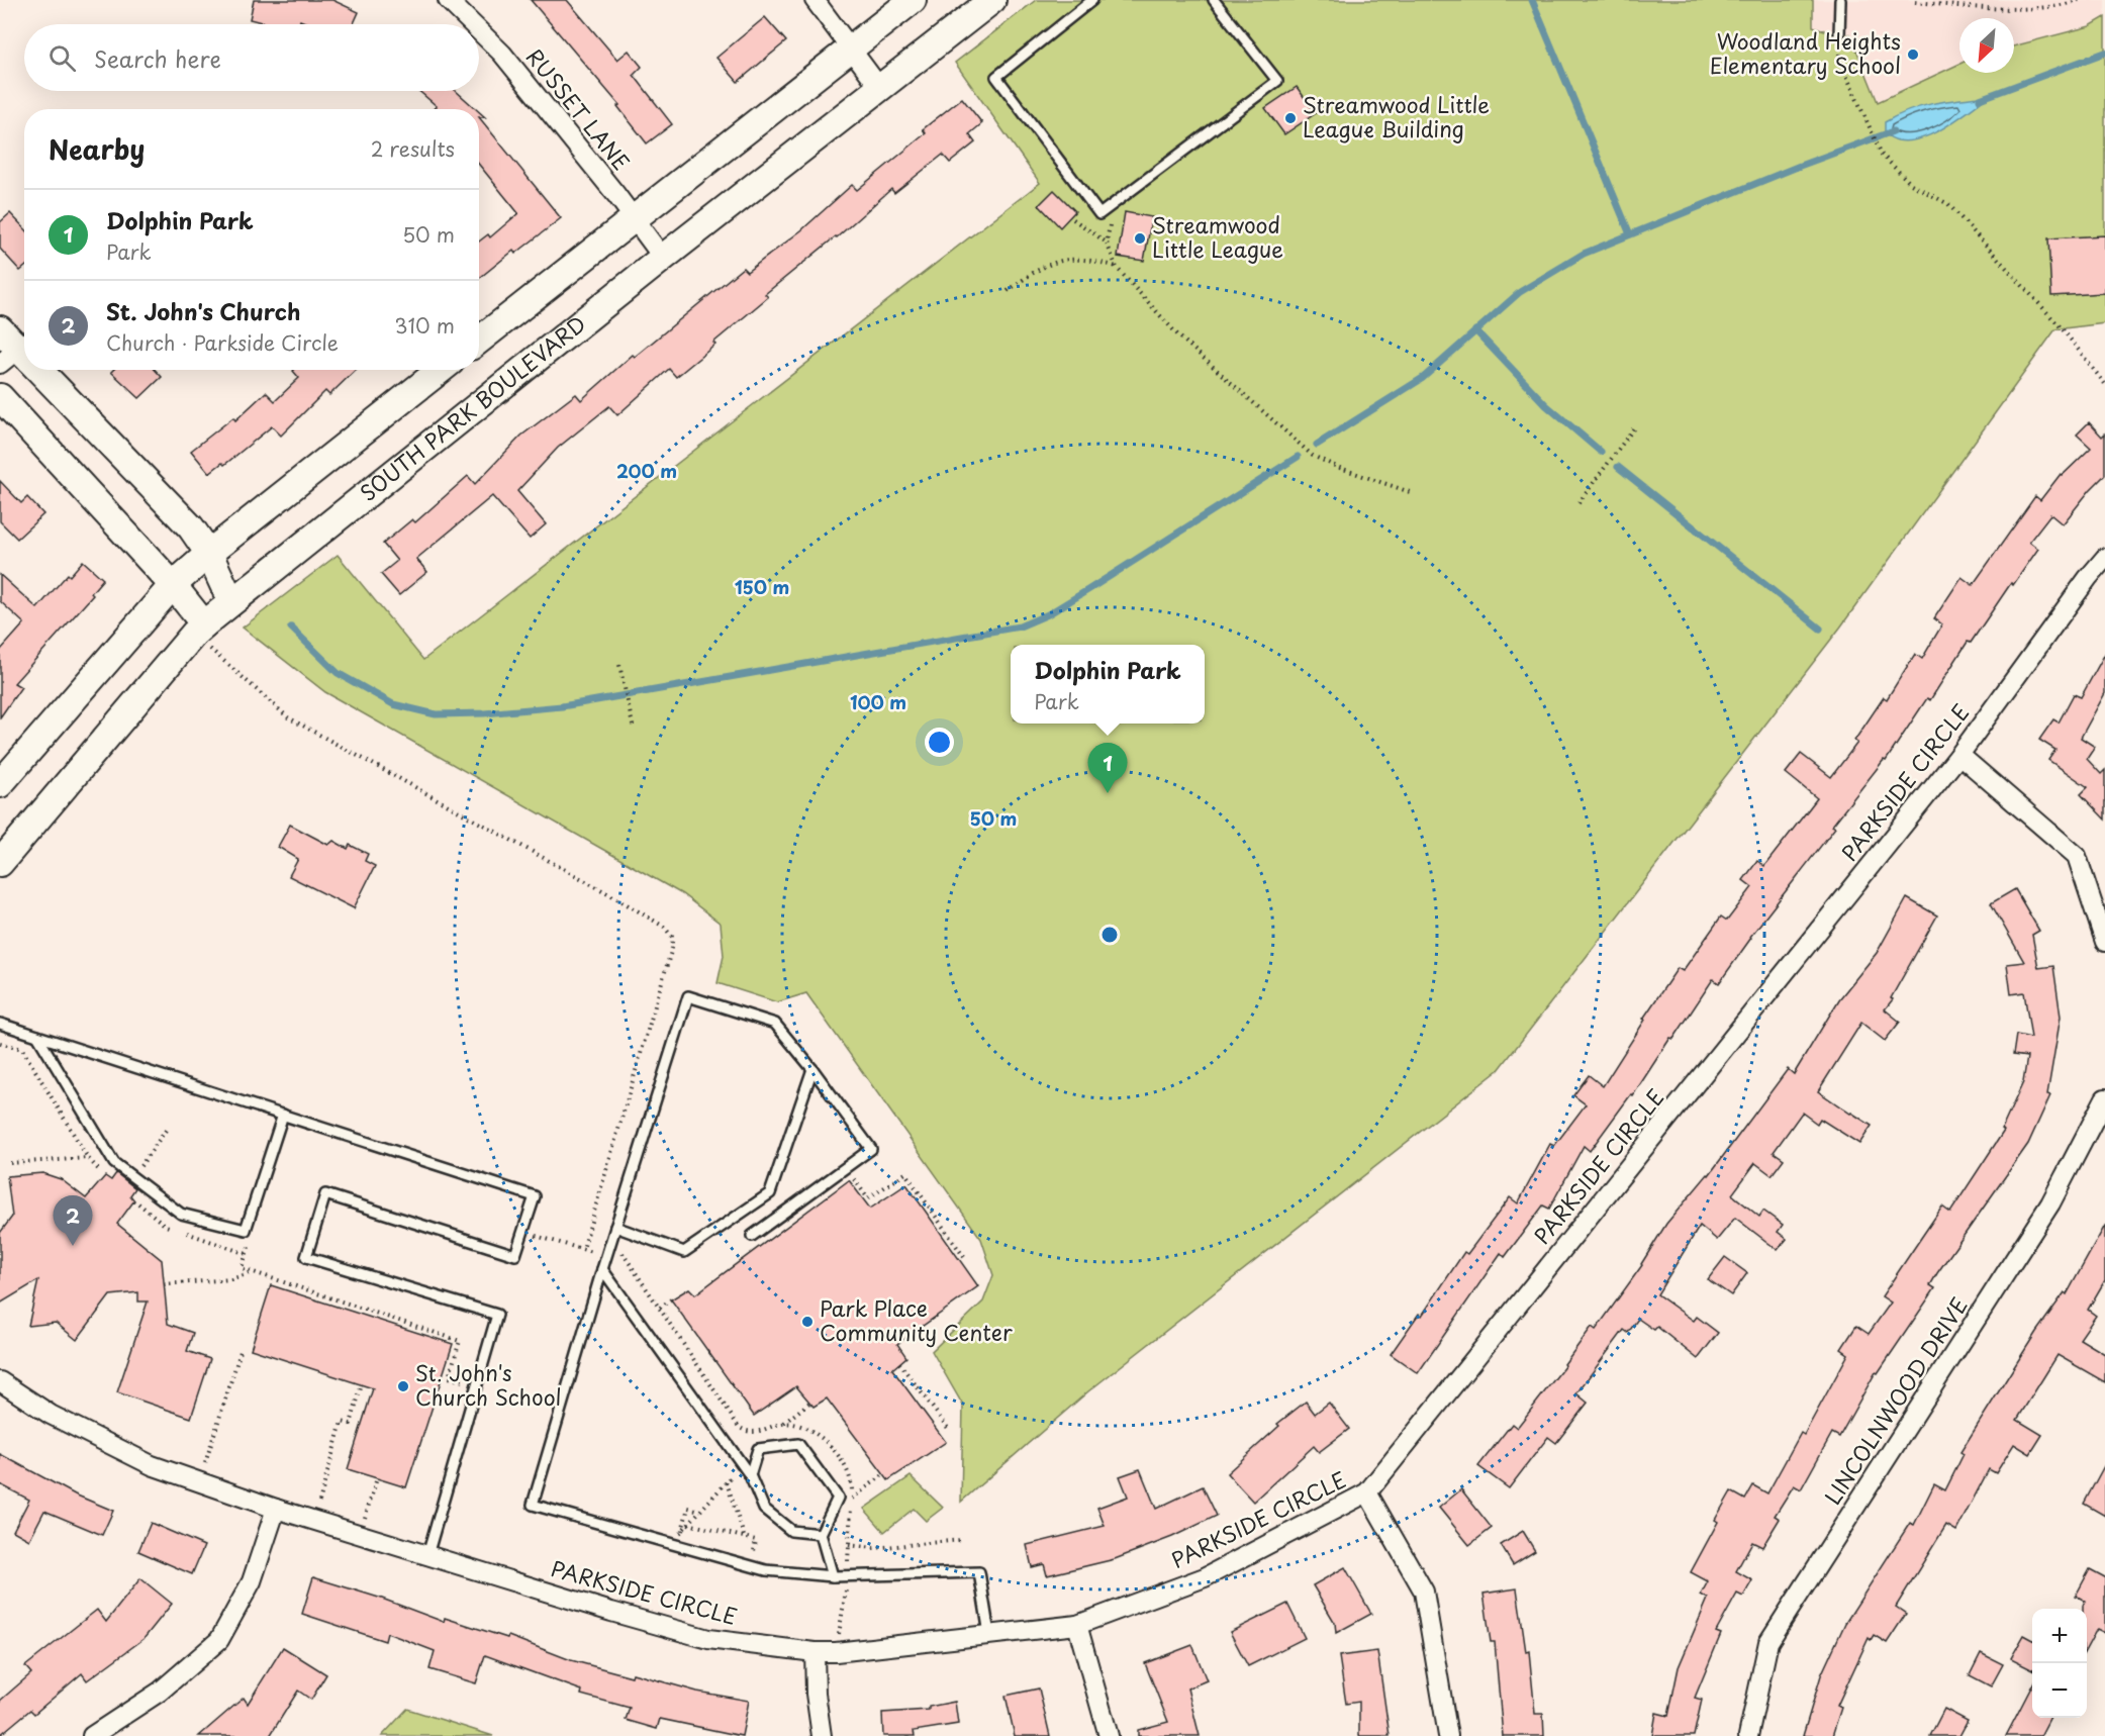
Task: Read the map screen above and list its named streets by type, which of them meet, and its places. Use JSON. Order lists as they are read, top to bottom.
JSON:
{
  "streets": {
    "street": [
      "RUSSET LANE",
      "SOUTH PARK BOULEVARD",
      "PARKSIDE CIRCLE",
      "LINCOLNWOOD DRIVE"
    ]
  },
  "crossings": [
    ["RUSSET LANE", "SOUTH PARK BOULEVARD"]
  ],
  "places": [
    "Woodland Heights Elementary School",
    "Streamwood Little League Building",
    "Streamwood Little League",
    "Park Place Community Center",
    "St. John's Church School"
  ],
  "north": "bottom left",
  "page": {
    "search": "Search here",
    "heading": ["Nearby", "2 results"],
    "list": [
      {
        "mark": "1",
        "name": "Dolphin Park",
        "note": "Park",
        "value": "50 m"
      },
      {
        "mark": "2",
        "name": "St. John's Church",
        "note": "Church · Parkside Circle",
        "value": "310 m"
      }
    ],
    "popup": ["Dolphin Park", "Park"],
    "pins": ["1", "2"],
    "map_buttons": ["+", "−"]
  },
  "rings": [
    "200 m",
    "150 m",
    "100 m",
    "50 m"
  ]
}
